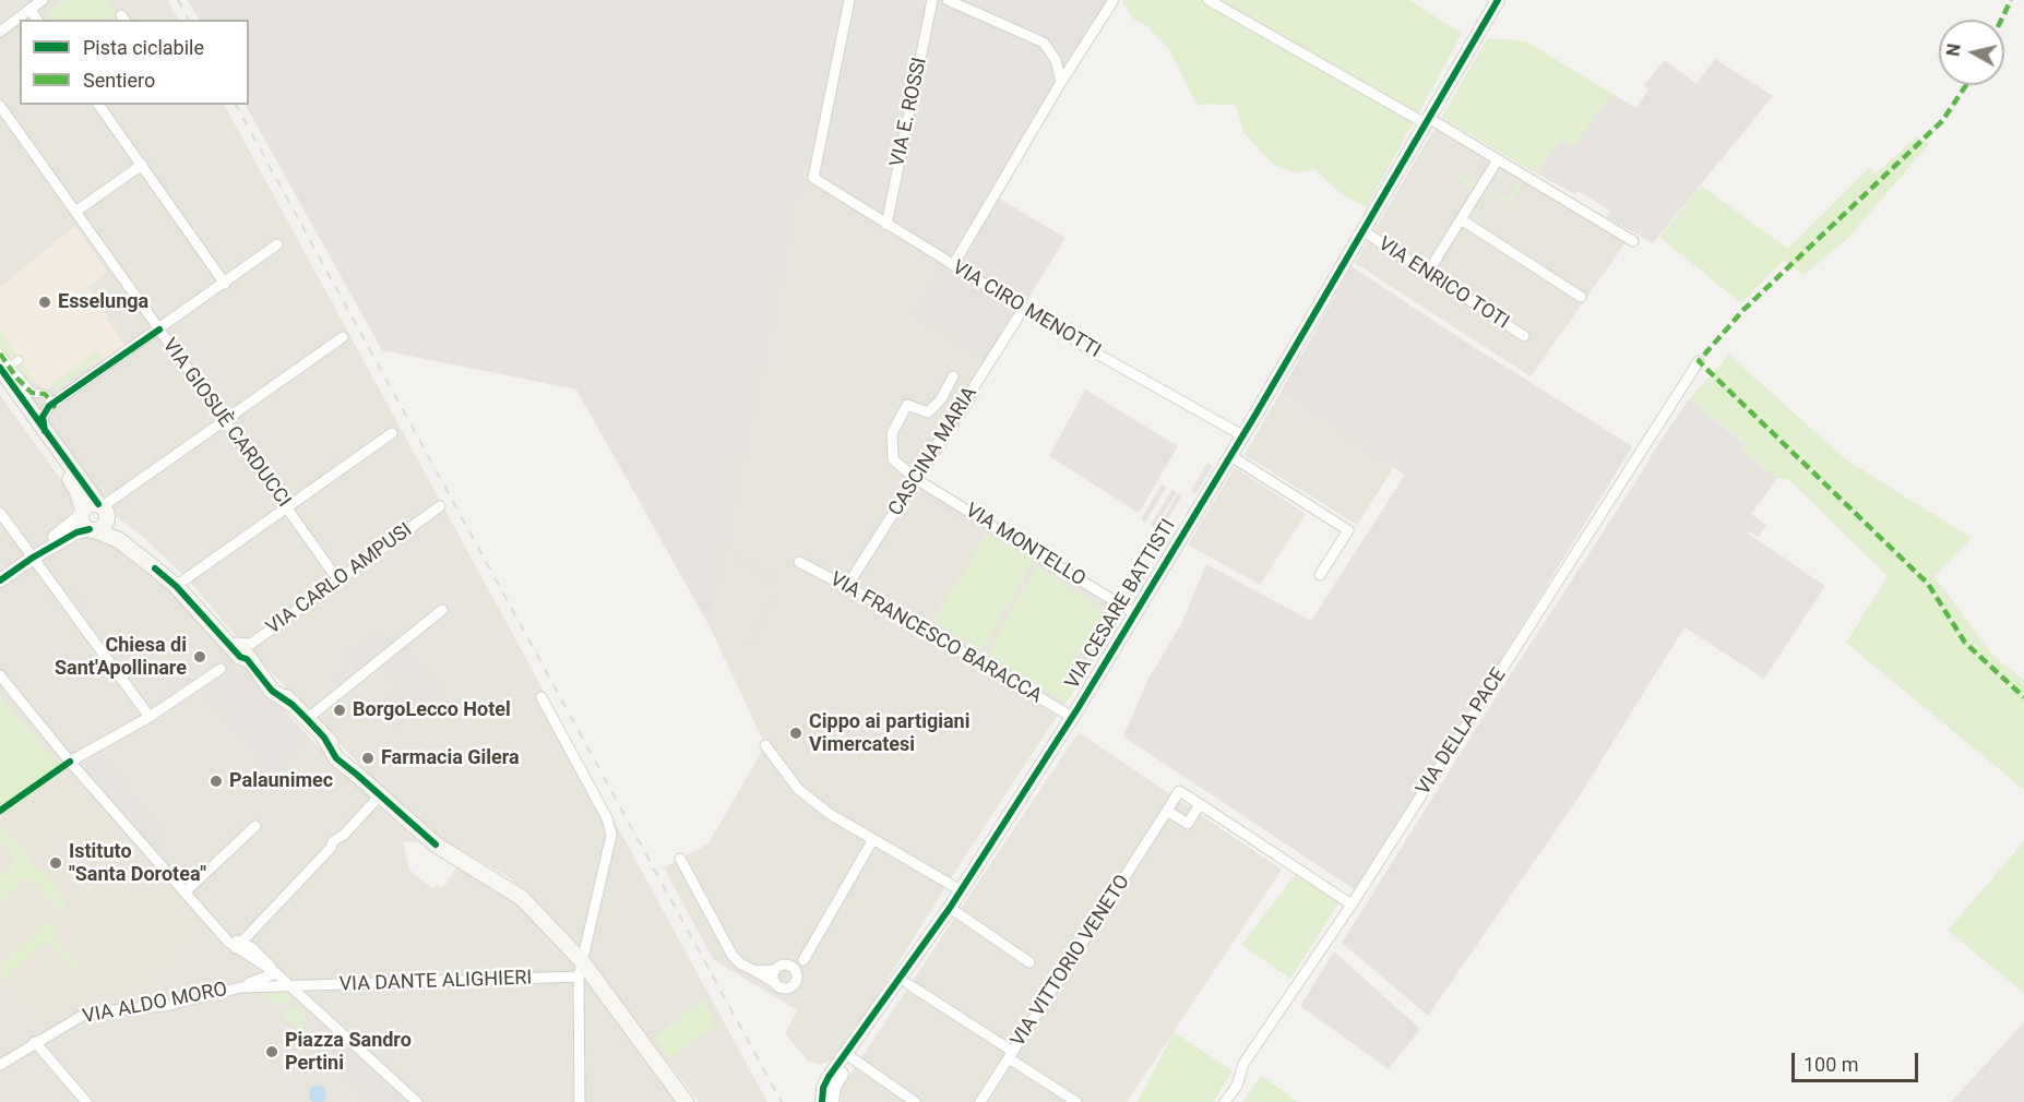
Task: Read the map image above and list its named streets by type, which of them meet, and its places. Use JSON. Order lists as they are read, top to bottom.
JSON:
{
  "streets": {
    "street": [
      "VIA E. ROSSI",
      "VIA ENRICO TOTI",
      "VIA CIRO MENOTTI",
      "VIA GIOSUÈ CARDUCCI",
      "CASCINA MARIA",
      "VIA MONTELLO",
      "VIA CARLO AMPUSI",
      "VIA CESARE BATTISTI",
      "VIA FRANCESCO BARACCA",
      "VIA DELLA PACE",
      "VIA VITTORIO VENETO",
      "VIA DANTE ALIGHIERI",
      "VIA ALDO MORO"
    ]
  },
  "crossings": [
    ["VIA E. ROSSI", "VIA CIRO MENOTTI"],
    ["VIA ENRICO TOTI", "VIA CESARE BATTISTI"],
    ["VIA CIRO MENOTTI", "VIA CESARE BATTISTI"],
    ["VIA GIOSUÈ CARDUCCI", "VIA CARLO AMPUSI"],
    ["CASCINA MARIA", "VIA MONTELLO"],
    ["CASCINA MARIA", "VIA FRANCESCO BARACCA"],
    ["VIA MONTELLO", "VIA CESARE BATTISTI"],
    ["VIA CESARE BATTISTI", "VIA FRANCESCO BARACCA"],
    ["VIA DANTE ALIGHIERI", "VIA ALDO MORO"]
  ],
  "places": [
    "Esselunga",
    "Chiesa di Sant'Apollinare",
    "BorgoLecco Hotel",
    "Cippo ai partigiani Vimercatesi",
    "Farmacia Gilera",
    "Palaunimec",
    "Istituto \"Santa Dorotea\"",
    "Piazza Sandro Pertini"
  ],
  "legend": ["Pista ciclabile", "Sentiero"],
  "scale_bar": "100 m",
  "north": "left"
}
